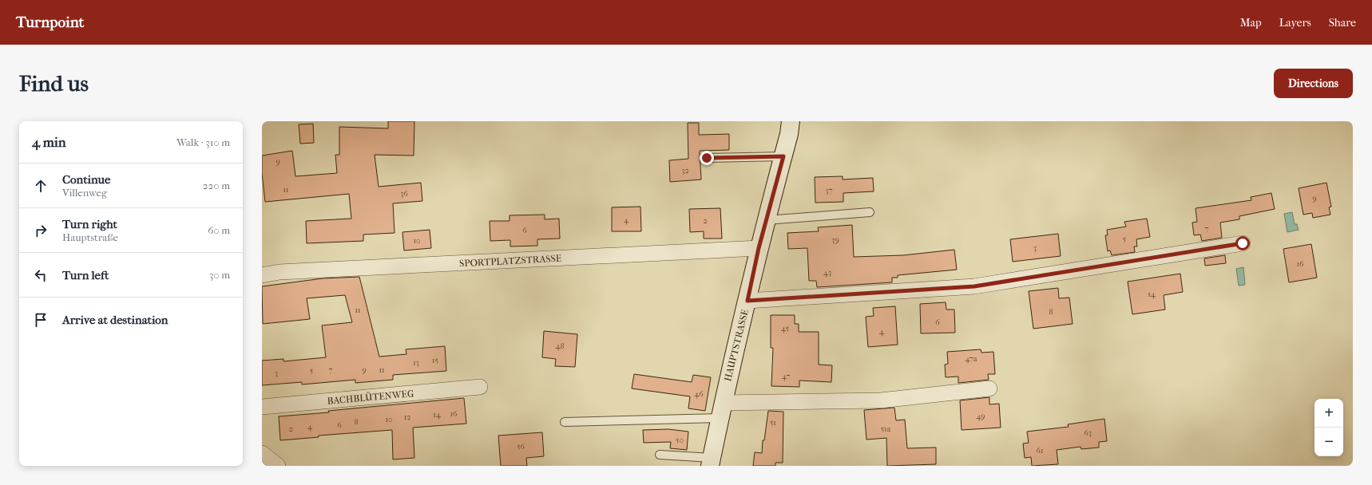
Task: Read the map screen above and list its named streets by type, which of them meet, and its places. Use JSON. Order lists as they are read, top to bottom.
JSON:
{
  "streets": {
    "main road": ["HAUPTSTRASSE"],
    "street": ["SPORTPLATZSTRASSE", "BACHBLÜTENWEG"]
  },
  "crossings": [
    ["SPORTPLATZSTRASSE", "HAUPTSTRASSE"]
  ],
  "house_numbers": [
    "9",
    "32",
    "11",
    "37",
    "36",
    "9",
    "4",
    "2",
    "7",
    "6",
    "5",
    "39",
    "10",
    "3",
    "16",
    "43",
    "14",
    "11",
    "8",
    "6",
    "45",
    "4",
    "48",
    "47a",
    "15",
    "13",
    "7",
    "9",
    "11",
    "5",
    "3",
    "47",
    "46",
    "16",
    "14",
    "49",
    "12",
    "10",
    "8",
    "51",
    "6",
    "4",
    "2",
    "51a",
    "63",
    "50",
    "56",
    "61"
  ],
  "page": {
    "header": "Turnpoint",
    "nav": ["Map", "Layers", "Share"],
    "buttons": "Directions",
    "title": "Find us",
    "heading": ["4 min", "Walk · 310 m"],
    "list": [
      ["Continue", "Villenweg", "220 m"],
      ["Turn right", "Hauptstraße", "60 m"],
      ["Turn left", "30 m"],
      "Arrive at destination"
    ],
    "map_buttons": ["+", "−"]
  }
}
